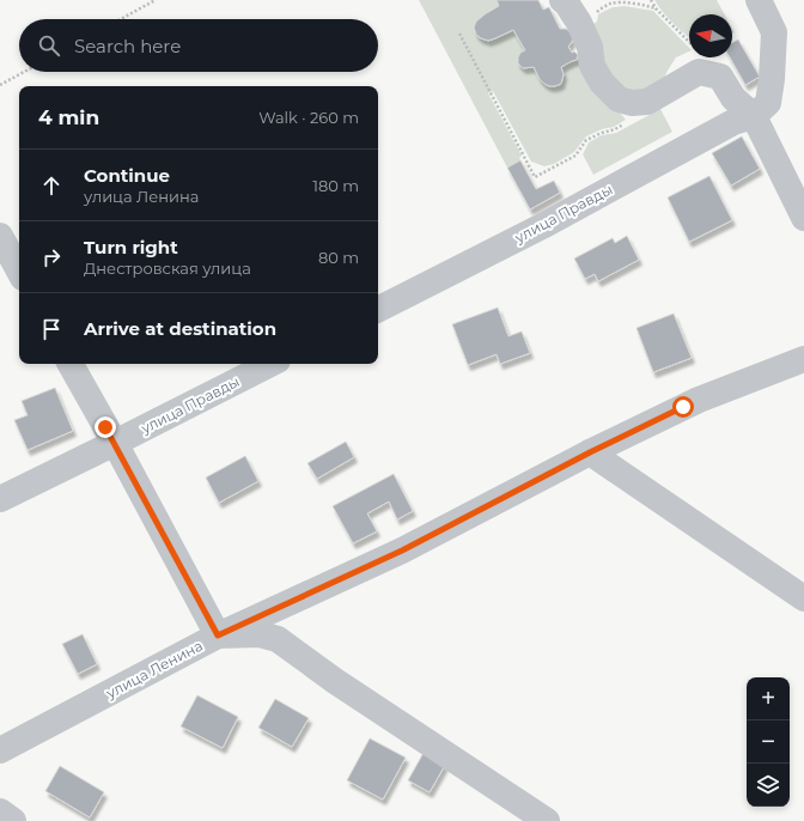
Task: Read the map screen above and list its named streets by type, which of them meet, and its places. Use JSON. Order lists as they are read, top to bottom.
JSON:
{
  "streets": {
    "street": ["улица Правды", "улица Ленина"]
  },
  "north": "left",
  "page": {
    "search": "Search here",
    "heading": ["4 min", "Walk · 260 m"],
    "list": [
      ["Continue", "улица Ленина", "180 m"],
      ["Turn right", "Днестровская улица", "80 m"],
      "Arrive at destination"
    ],
    "map_buttons": ["+", "−"]
  }
}
